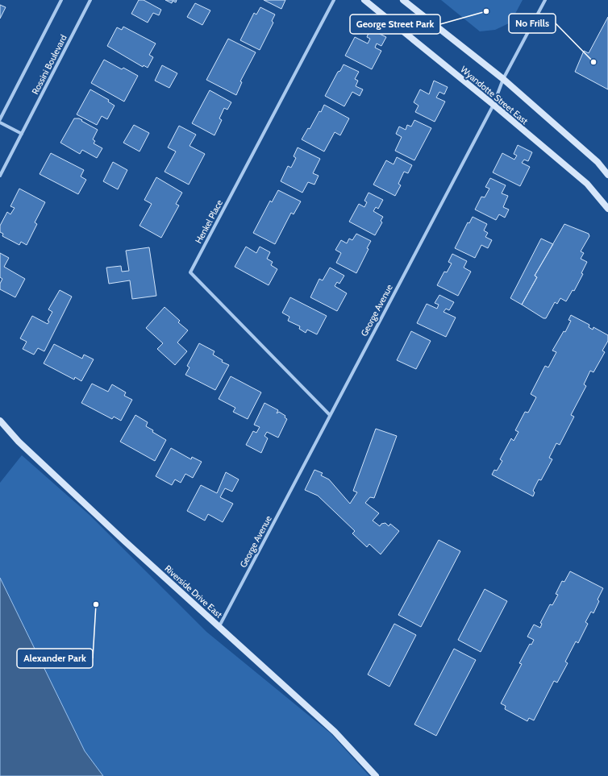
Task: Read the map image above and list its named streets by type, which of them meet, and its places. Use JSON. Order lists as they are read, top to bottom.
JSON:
{
  "streets": {
    "main road": ["Wyandotte Street East", "Riverside Drive East"],
    "street": ["Rossini Boulevard", "Henkel Place", "George Avenue"]
  },
  "crossings": [
    ["Wyandotte Street East", "George Avenue"],
    ["Henkel Place", "George Avenue"],
    ["George Avenue", "Riverside Drive East"]
  ],
  "places": ["George Street Park", "No Frills", "Alexander Park"]
}
